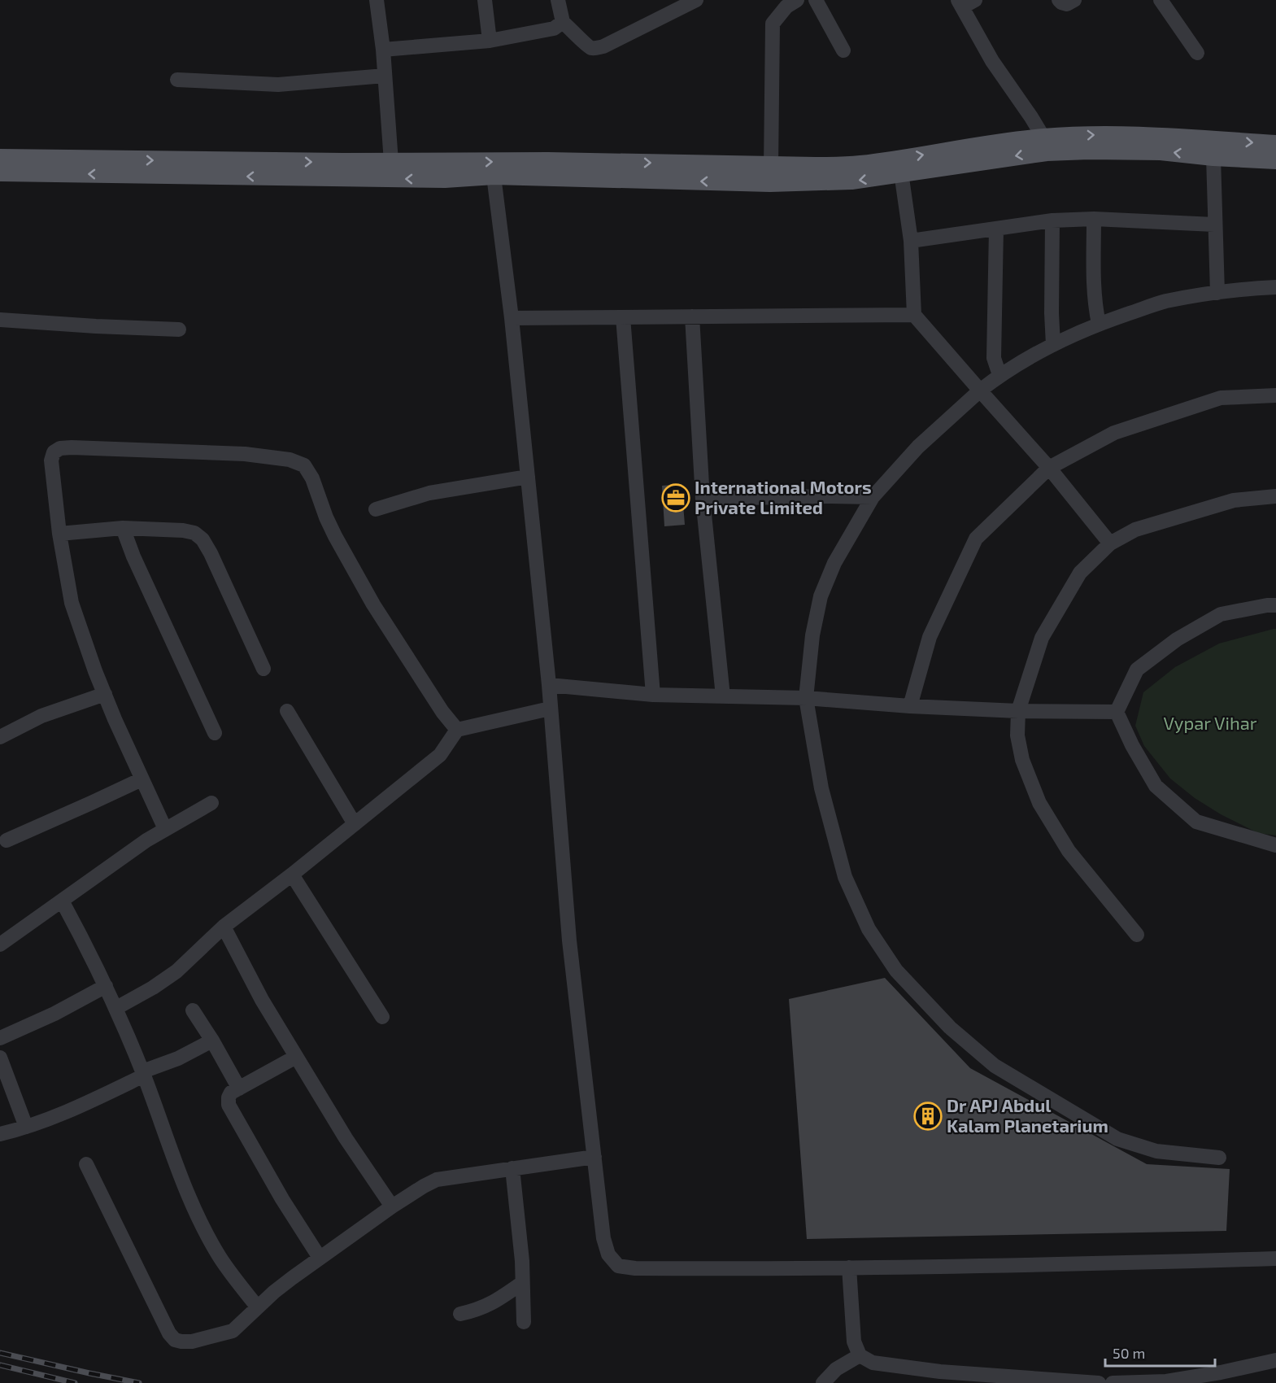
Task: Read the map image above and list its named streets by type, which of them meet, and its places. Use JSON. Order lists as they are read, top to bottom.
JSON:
{
  "parks": ["Vypar Vihar"],
  "places": {
    "office": ["International Motors Private Limited"],
    "building": ["Dr APJ Abdul Kalam Planetarium"]
  },
  "scale_bar": "50 m"
}
